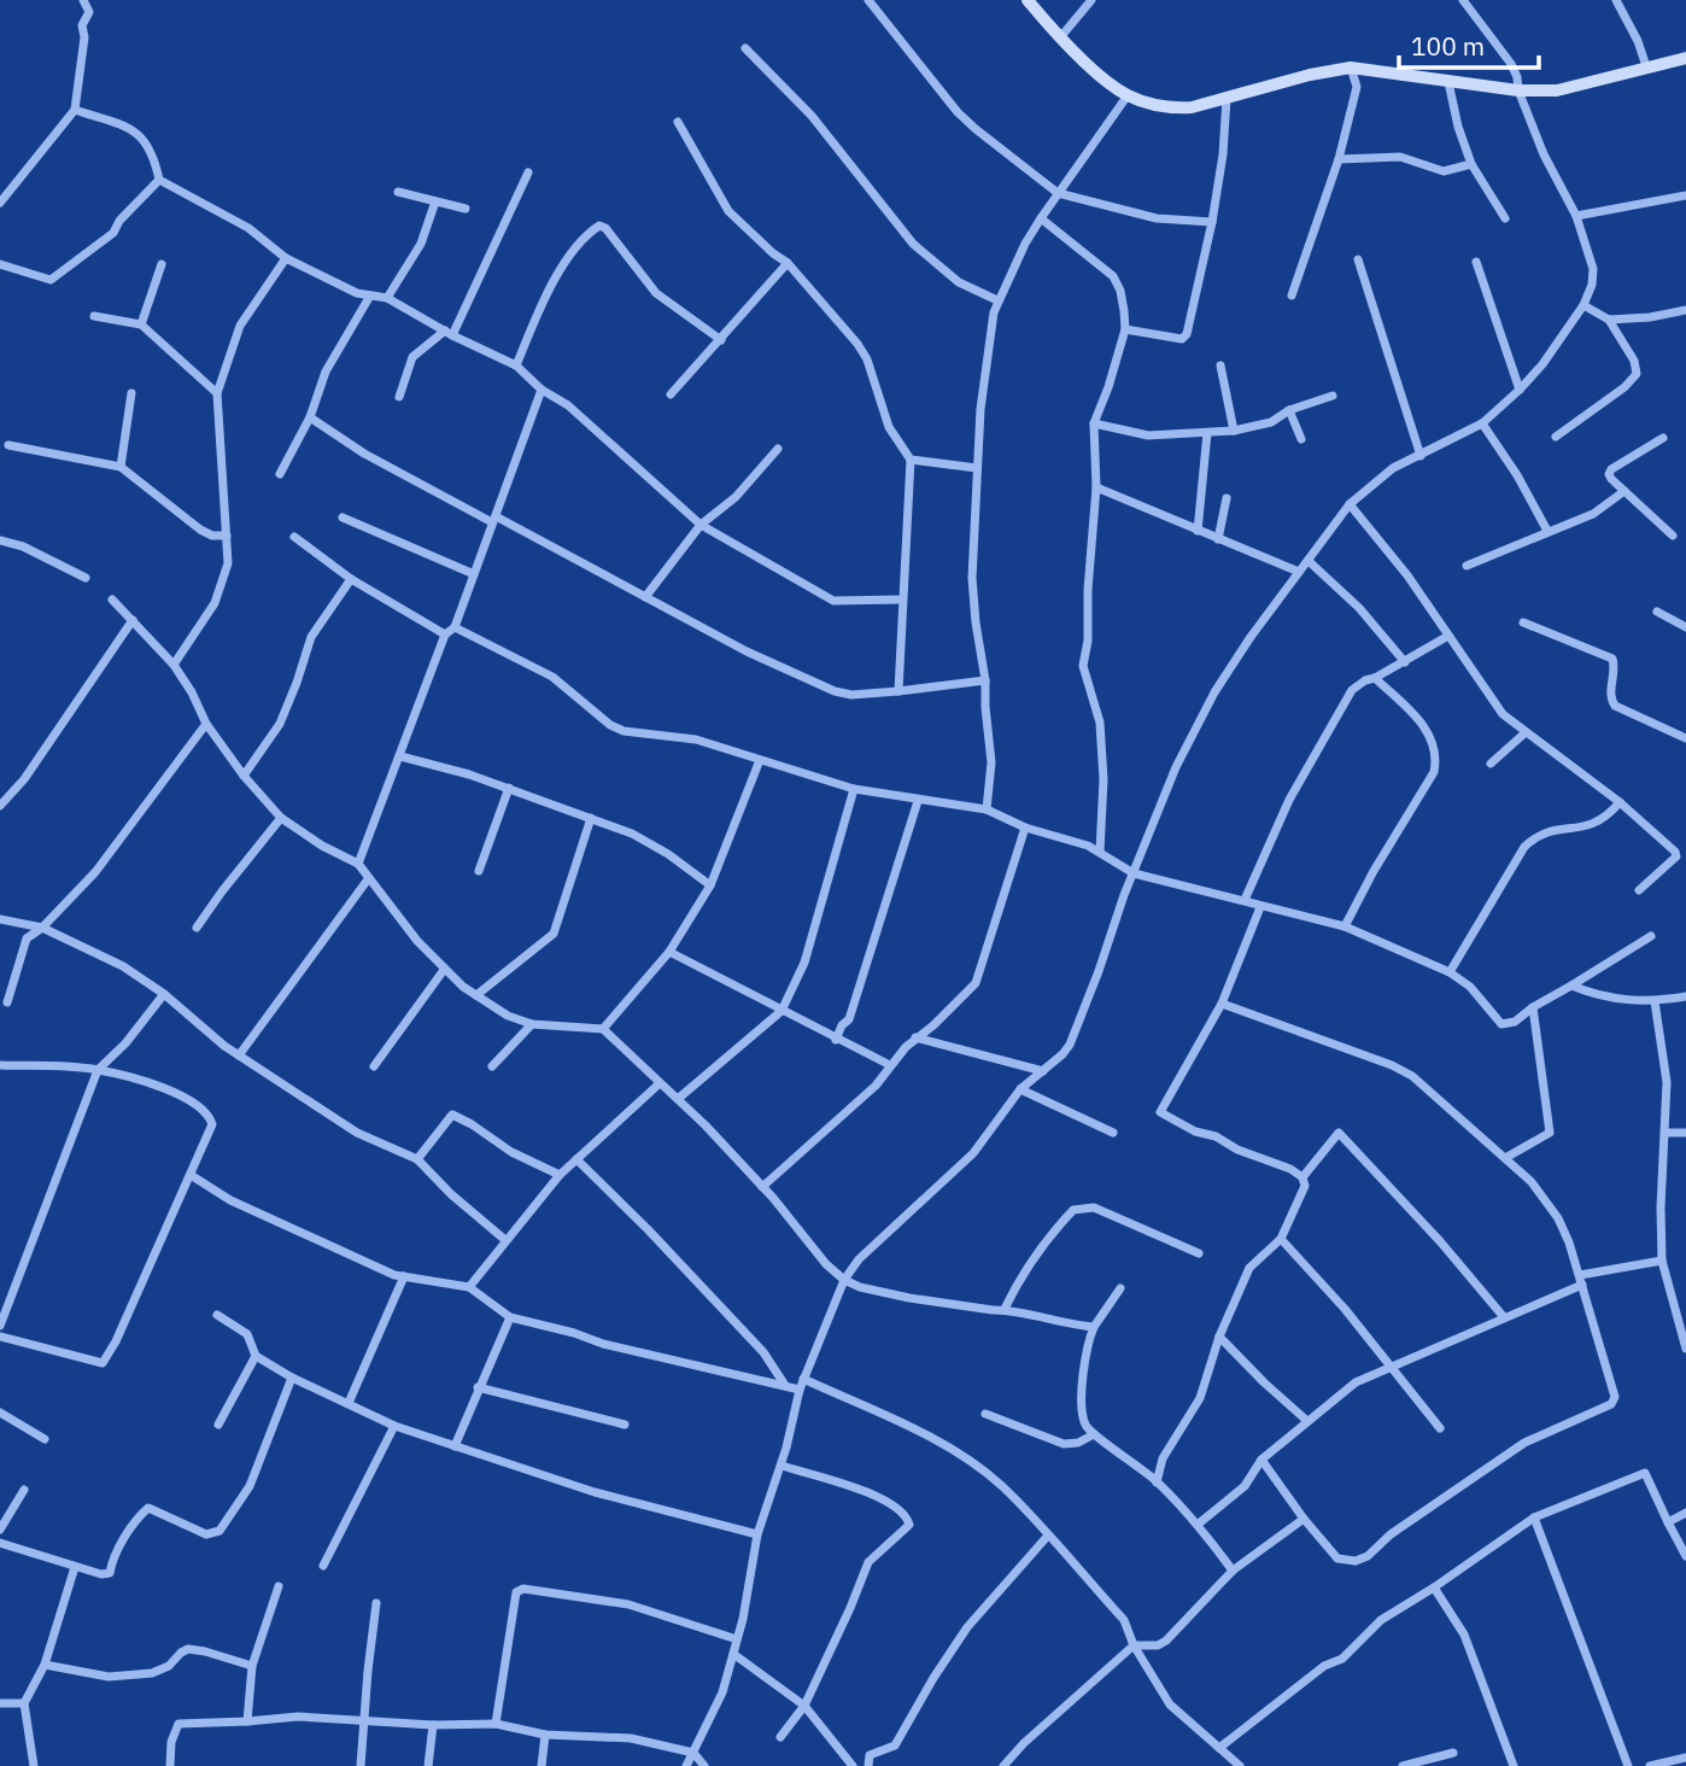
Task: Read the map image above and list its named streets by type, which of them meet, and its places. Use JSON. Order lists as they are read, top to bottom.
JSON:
{
  "scale_bar": "100 m"
}
